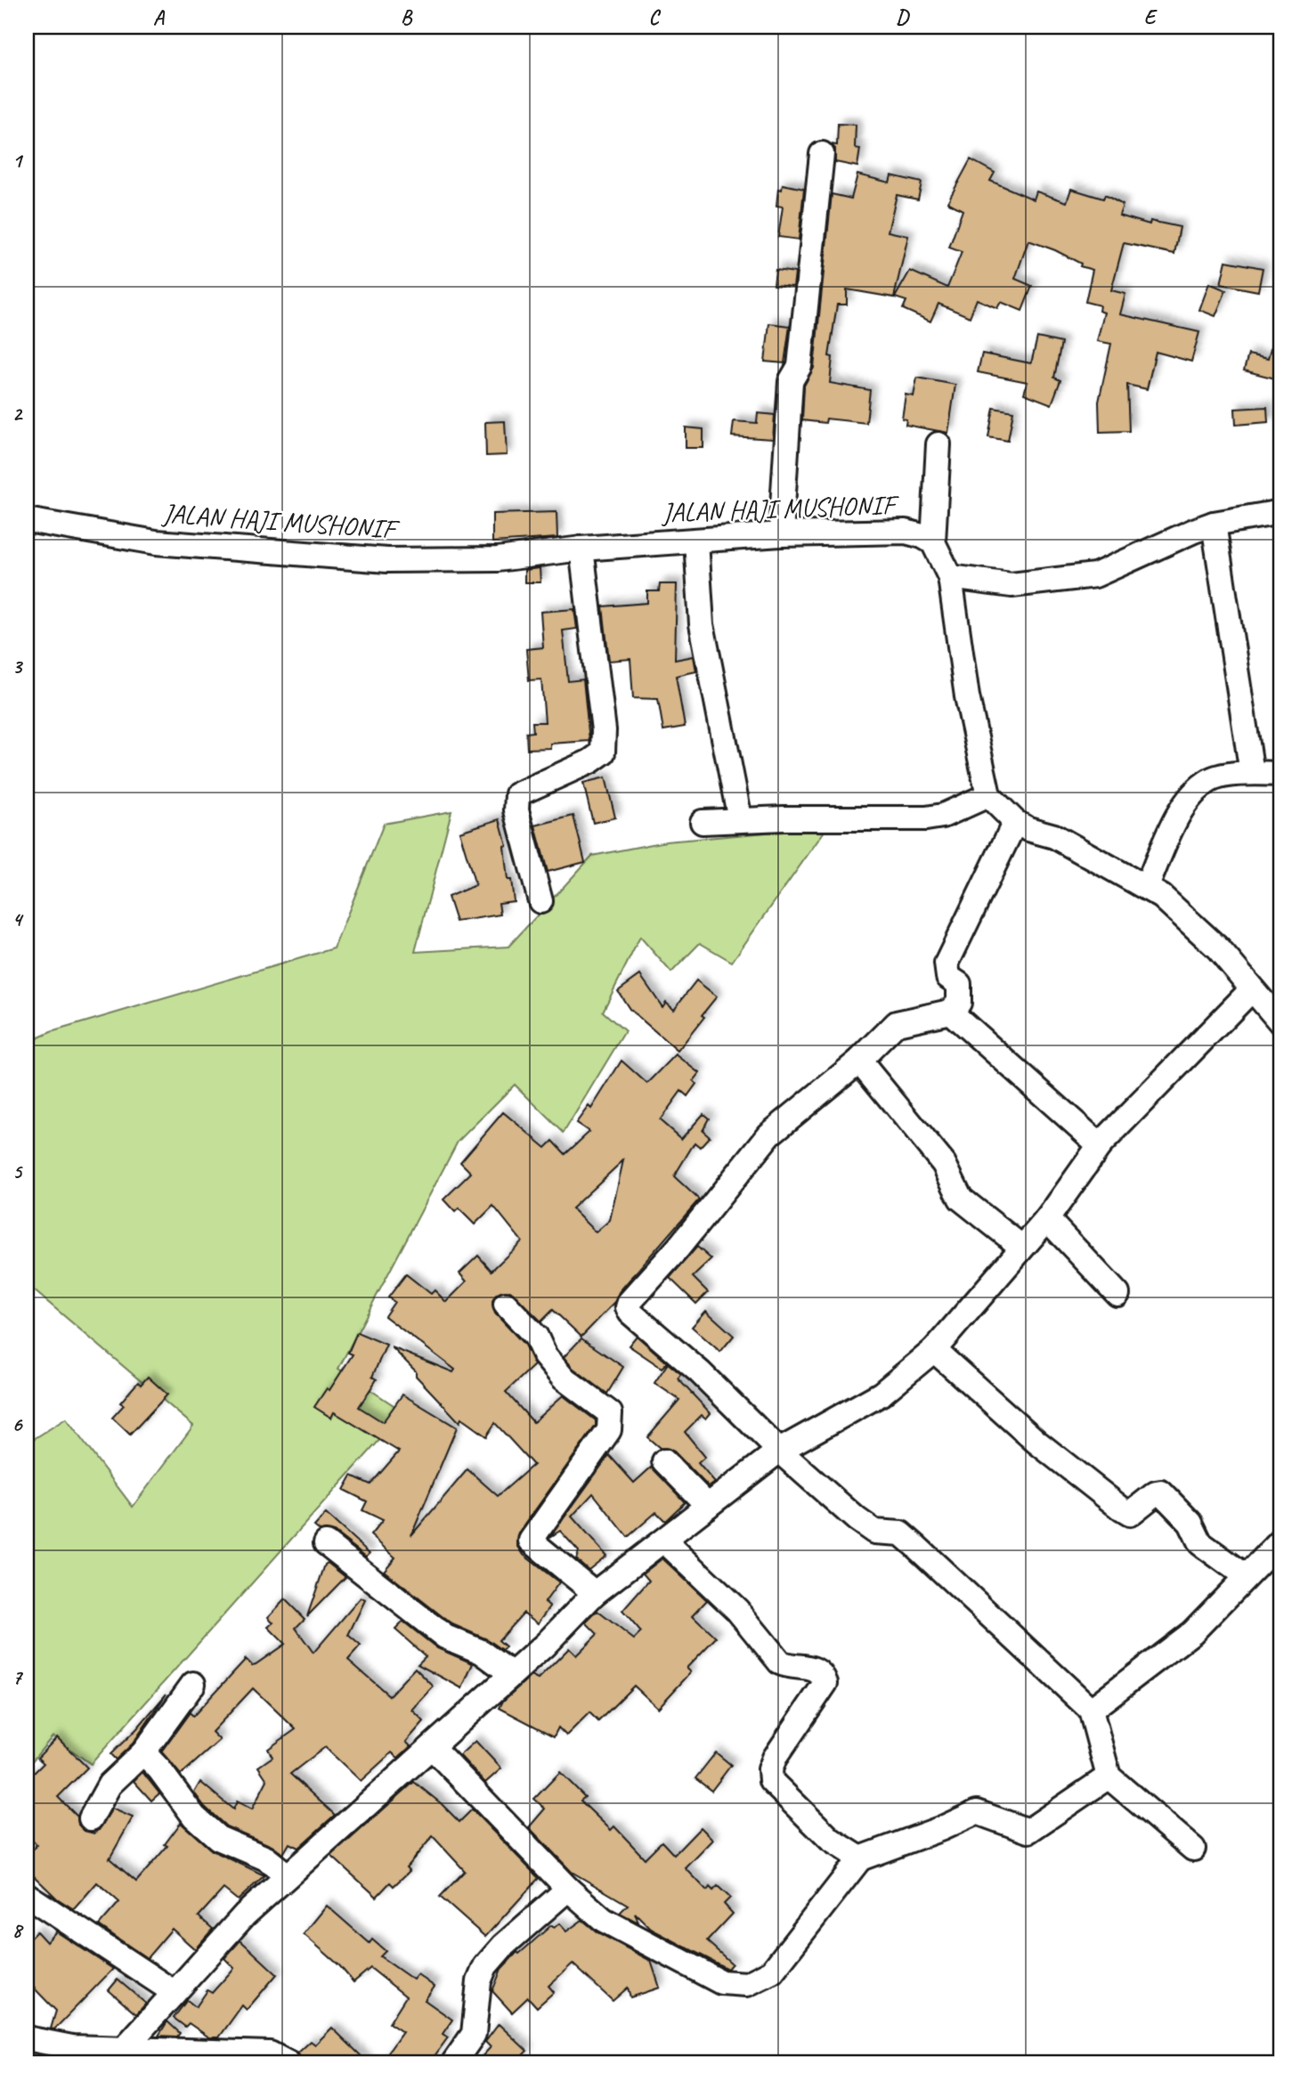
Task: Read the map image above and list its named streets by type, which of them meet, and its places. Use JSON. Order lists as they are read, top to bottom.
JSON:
{
  "streets": {
    "street": ["JALAN HAJI MUSHONIF"]
  },
  "grid": {
    "columns": [
      "A",
      "B",
      "C",
      "D",
      "E"
    ],
    "rows": [
      "1",
      "2",
      "3",
      "4",
      "5",
      "6",
      "7",
      "8"
    ]
  }
}
